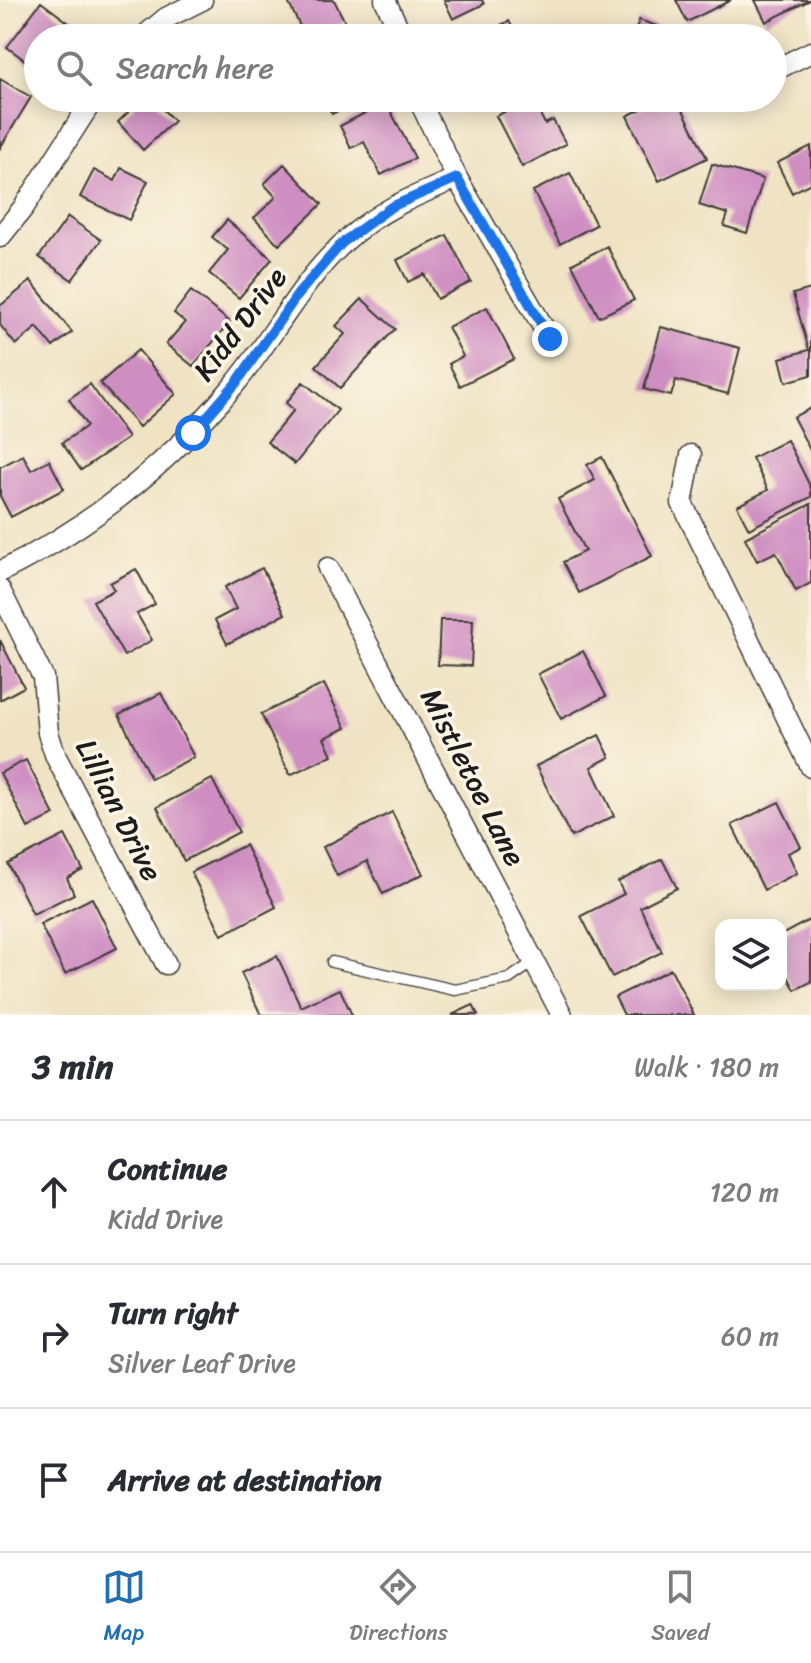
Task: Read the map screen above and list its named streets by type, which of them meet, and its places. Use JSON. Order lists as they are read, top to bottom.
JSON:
{
  "streets": {
    "street": ["Kidd Drive", "Mistletoe Lane", "Lillian Drive"]
  },
  "page": {
    "search": "Search here",
    "heading": ["3 min", "Walk · 180 m"],
    "list": [
      ["Continue", "Kidd Drive", "120 m"],
      ["Turn right", "Silver Leaf Drive", "60 m"],
      "Arrive at destination"
    ],
    "nav": ["Map", "Directions", "Saved"]
  }
}
